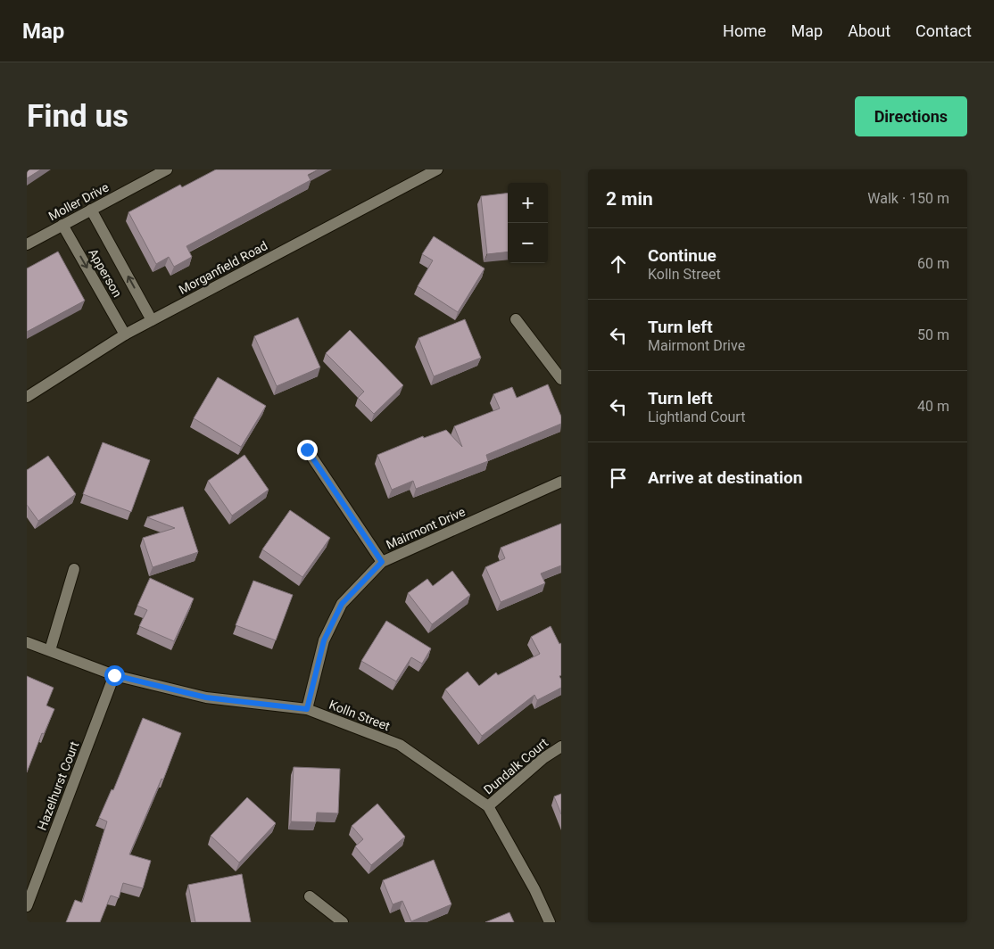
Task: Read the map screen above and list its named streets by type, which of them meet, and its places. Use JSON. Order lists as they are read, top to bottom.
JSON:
{
  "streets": {
    "street": [
      "Moller Drive",
      "Morganfield Road",
      "Apperson",
      "Mairmont Drive",
      "Kolln Street",
      "Dundalk Court",
      "Hazelhurst Court"
    ]
  },
  "crossings": [
    ["Moller Drive", "Apperson"],
    ["Morganfield Road", "Apperson"],
    ["Mairmont Drive", "Kolln Street"],
    ["Kolln Street", "Dundalk Court"],
    ["Kolln Street", "Hazelhurst Court"]
  ],
  "page": {
    "header": "Map",
    "nav": [
      "Home",
      "Map",
      "About",
      "Contact"
    ],
    "buttons": "Directions",
    "title": "Find us",
    "heading": ["2 min", "Walk · 150 m"],
    "map_buttons": ["+", "−"],
    "list": [
      ["Continue", "Kolln Street", "60 m"],
      ["Turn left", "Mairmont Drive", "50 m"],
      ["Turn left", "Lightland Court", "40 m"],
      "Arrive at destination"
    ]
  }
}
